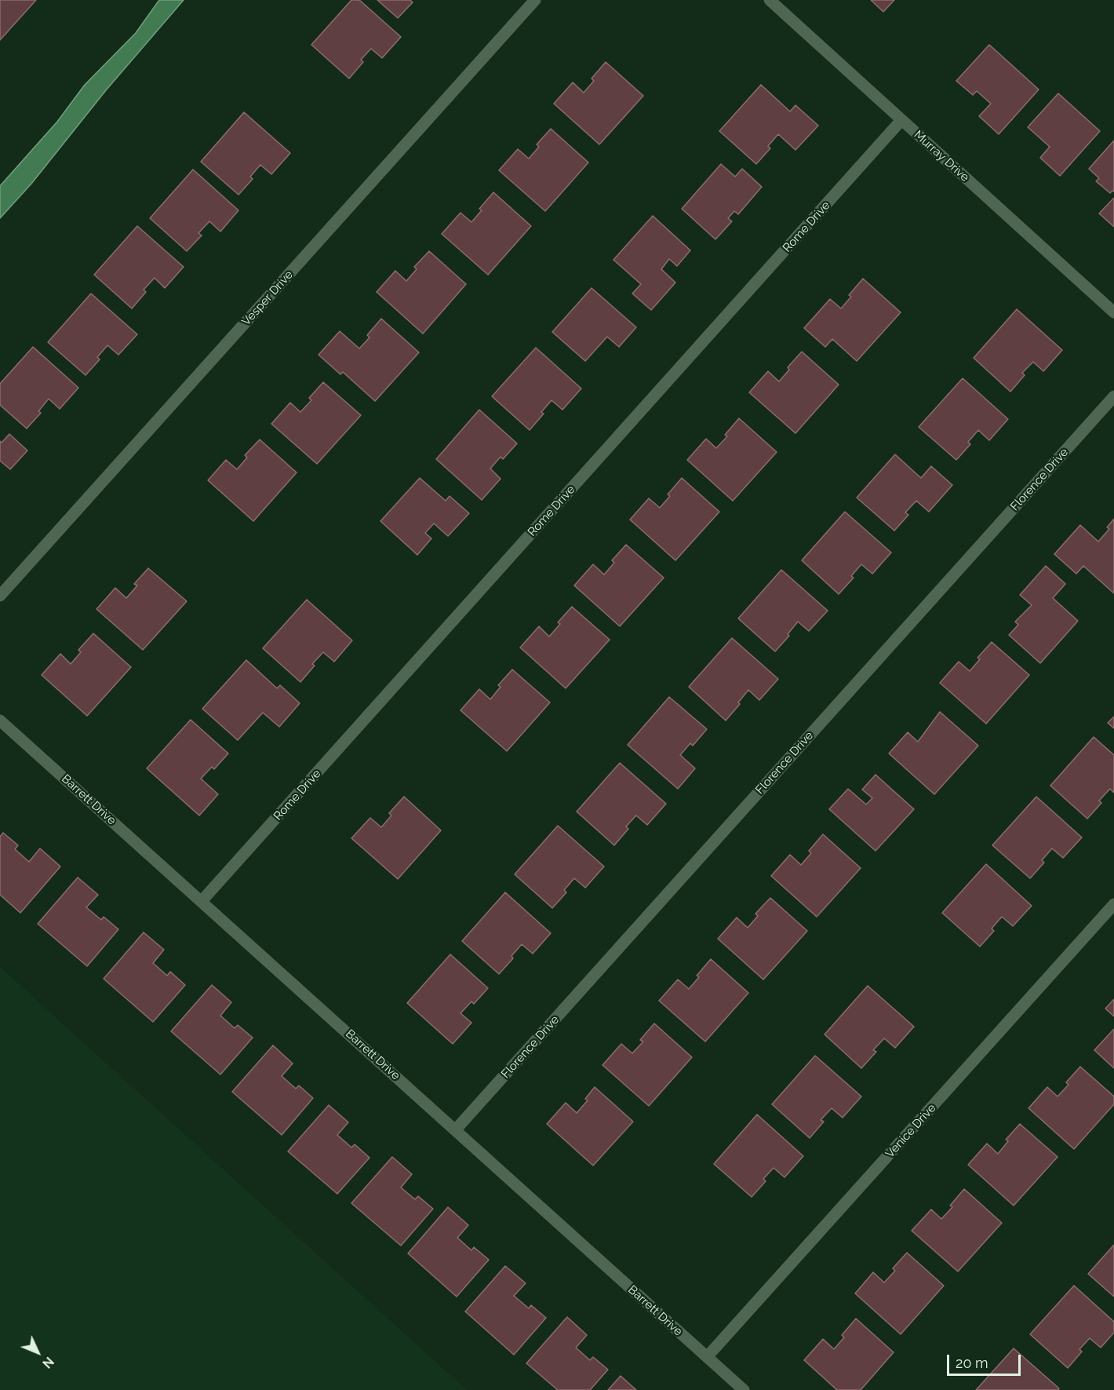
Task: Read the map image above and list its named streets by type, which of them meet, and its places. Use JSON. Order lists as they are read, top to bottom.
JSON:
{
  "streets": {
    "street": [
      "Murray Drive",
      "Rome Drive",
      "Vesper Drive",
      "Florence Drive",
      "Barrett Drive",
      "Venice Drive"
    ]
  },
  "crossings": [
    ["Murray Drive", "Rome Drive"],
    ["Rome Drive", "Barrett Drive"],
    ["Florence Drive", "Barrett Drive"],
    ["Barrett Drive", "Venice Drive"]
  ],
  "scale_bar": "20 m",
  "north": "bottom right"
}
